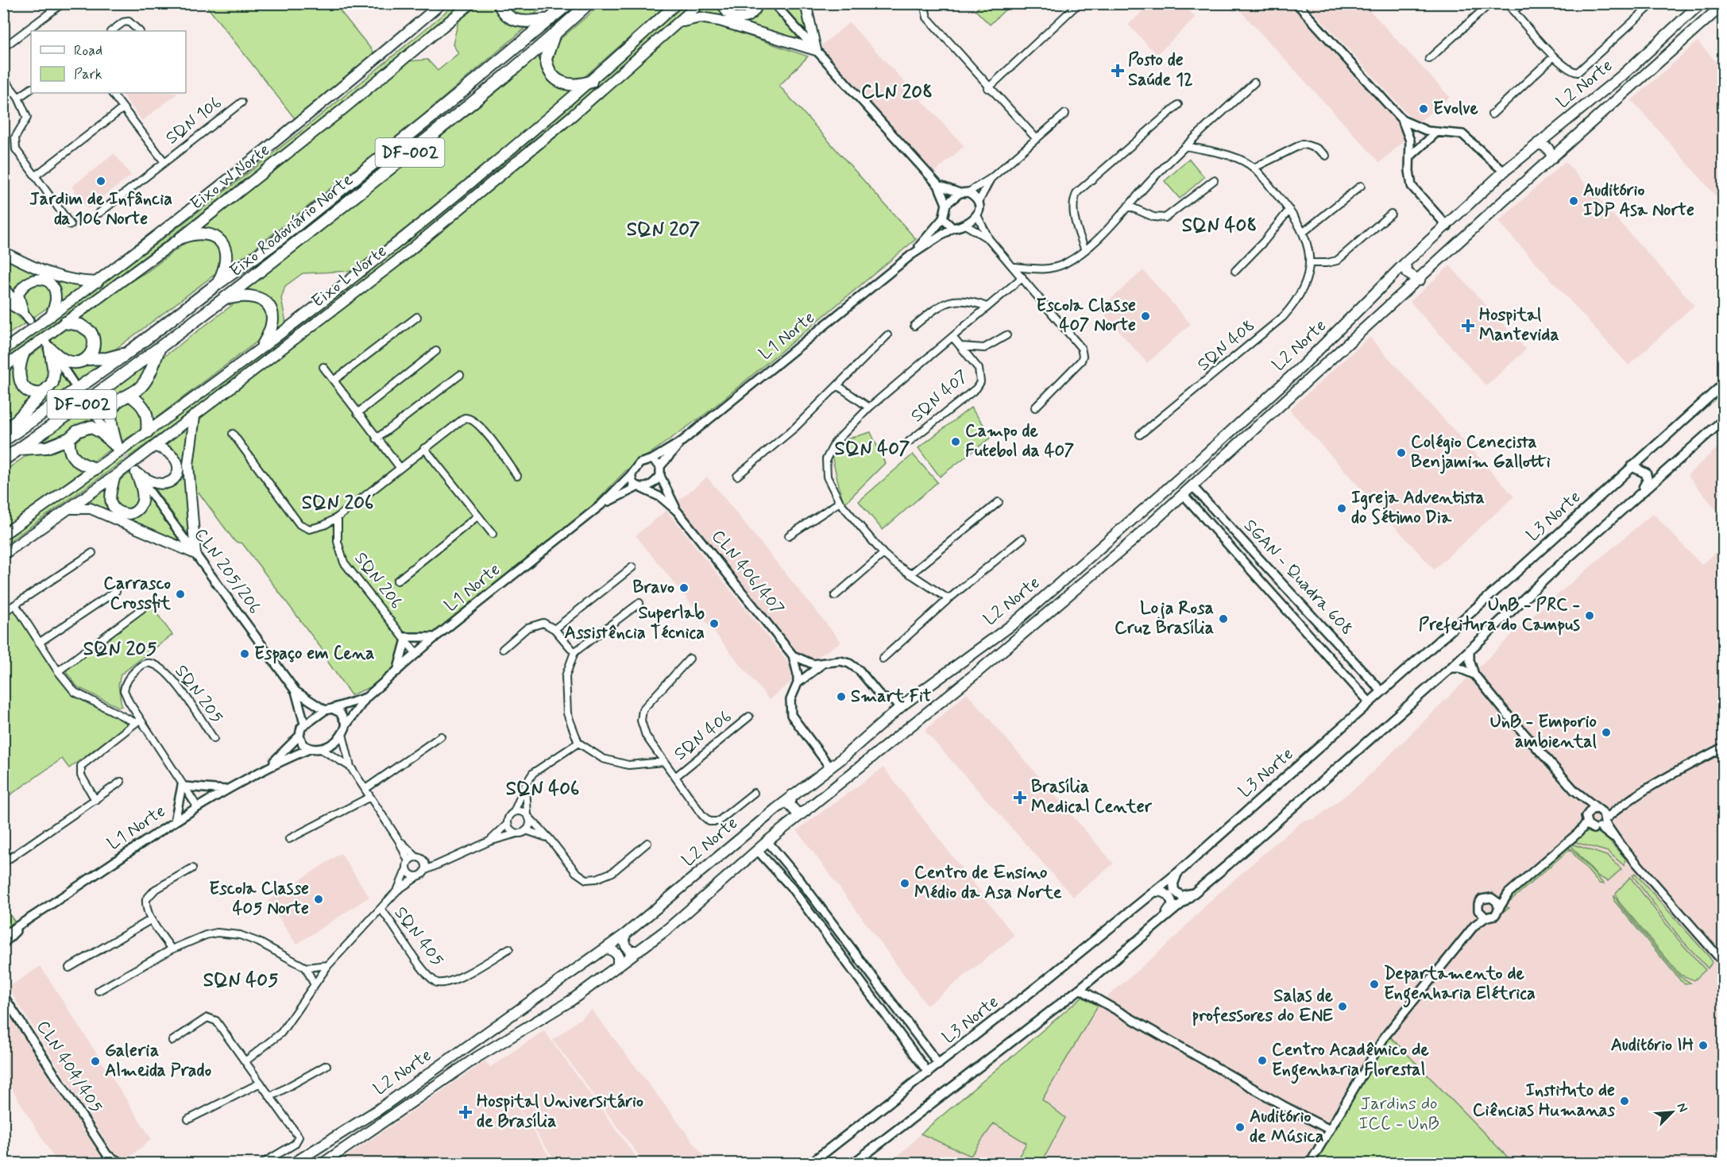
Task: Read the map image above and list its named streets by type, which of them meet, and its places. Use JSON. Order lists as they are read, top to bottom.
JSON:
{
  "streets": {
    "highway": ["DF-002", "Eixo Rodoviário Norte"],
    "main road": [
      "L2 Norte",
      "Eixo W Norte",
      "Eixo L Norte",
      "L3 Norte"
    ],
    "street": [
      "SQN 106",
      "L1 Norte",
      "SQN 408",
      "SQN 407",
      "CLN 205/206",
      "CLN 406/407",
      "SGAN - Quadra 608",
      "SQN 206",
      "SQN 205",
      "SQN 406",
      "SQN 405",
      "CLN 404/405"
    ]
  },
  "crossings": [
    ["L2 Norte", "SGAN - Quadra 608"],
    ["L1 Norte", "CLN 205/206"],
    ["L1 Norte", "CLN 406/407"],
    ["L1 Norte", "SQN 206"],
    ["L1 Norte", "SQN 205"],
    ["L3 Norte", "SGAN - Quadra 608"]
  ],
  "districts": [
    "CLN 208",
    "SQN 408",
    "SQN 207",
    "SQN 407",
    "SQN 206",
    "SQN 205",
    "SQN 406",
    "SQN 405"
  ],
  "parks": ["Jardins do ICC - UnB"],
  "places": {
    "health": [
      "Posto de Saúde 12",
      "Hospital Mantevida",
      "Brasília Medical Center",
      "Hospital Universitário de Brasília"
    ],
    "other": [
      "Evolve",
      "Jardim de Infância da 106 Norte",
      "Auditório IDP Asa Norte",
      "Escola Classe 407 Norte",
      "Campo de Futebol da 407",
      "Colégio Cenecista Benjamim Gallotti",
      "Igreja Adventista do Sétimo Dia",
      "Bravo",
      "Carrasco Crossfit",
      "UnB - PRC - Prefeitura do Campus",
      "Loja Rosa Cruz Brasília",
      "Superlab Assistência Técnica",
      "Espaço em Cena",
      "Smart Fit",
      "UnB - Emporio ambiental",
      "Centro de Ensino Médio da Asa Norte",
      "Escola Classe 405 Norte",
      "Departamento de Engenharia Elétrica",
      "Salas de professores do ENE",
      "Auditório IH",
      "Centro Acadêmico de Engenharia Florestal",
      "Galeria Almeida Prado",
      "Instituto de Ciências Humanas",
      "Auditório de Música"
    ]
  },
  "legend": ["Road", "Park"],
  "north": "top right"
}
